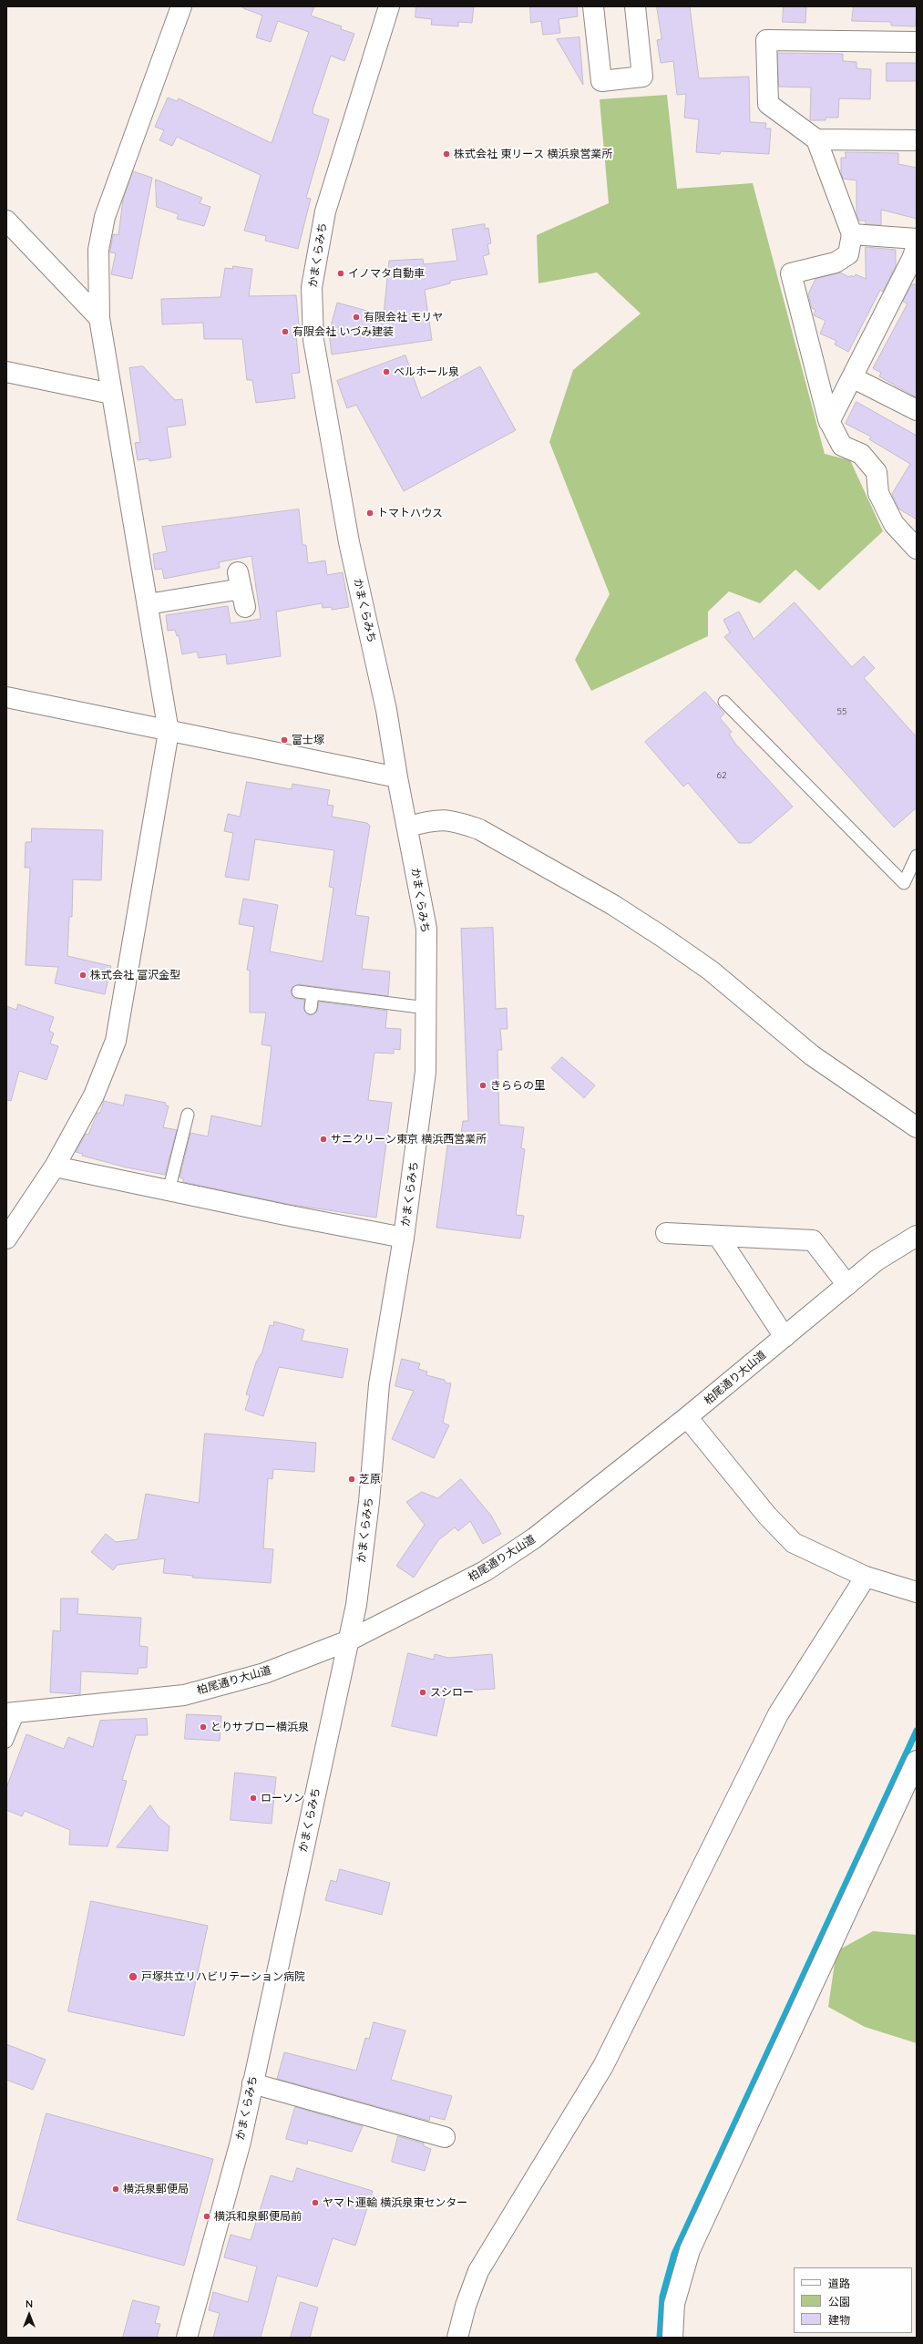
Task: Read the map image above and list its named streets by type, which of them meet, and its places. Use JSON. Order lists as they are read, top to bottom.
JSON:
{
  "streets": {
    "street": ["かまくらみち", "柏尾通り大山道"]
  },
  "crossings": [
    ["かまくらみち", "柏尾通り大山道"]
  ],
  "places": [
    "株式会社 東リース 横浜泉営業所",
    "イノマタ自動車",
    "有限会社 モリヤ",
    "有限会社 いづみ建装",
    "ベルホール泉",
    "トマトハウス",
    "富士塚",
    "株式会社 富沢金型",
    "きららの里",
    "サニクリーン東京 横浜西営業所",
    "芝原",
    "スシロー",
    "とりサブロー横浜泉",
    "ローソン",
    "戸塚共立リハビリテーション病院",
    "横浜泉郵便局",
    "ヤマト運輸 横浜泉東センター",
    "横浜和泉郵便局前"
  ],
  "house_numbers": ["55", "62"],
  "legend": ["道路", "公園", "建物"],
  "north": "top"
}
